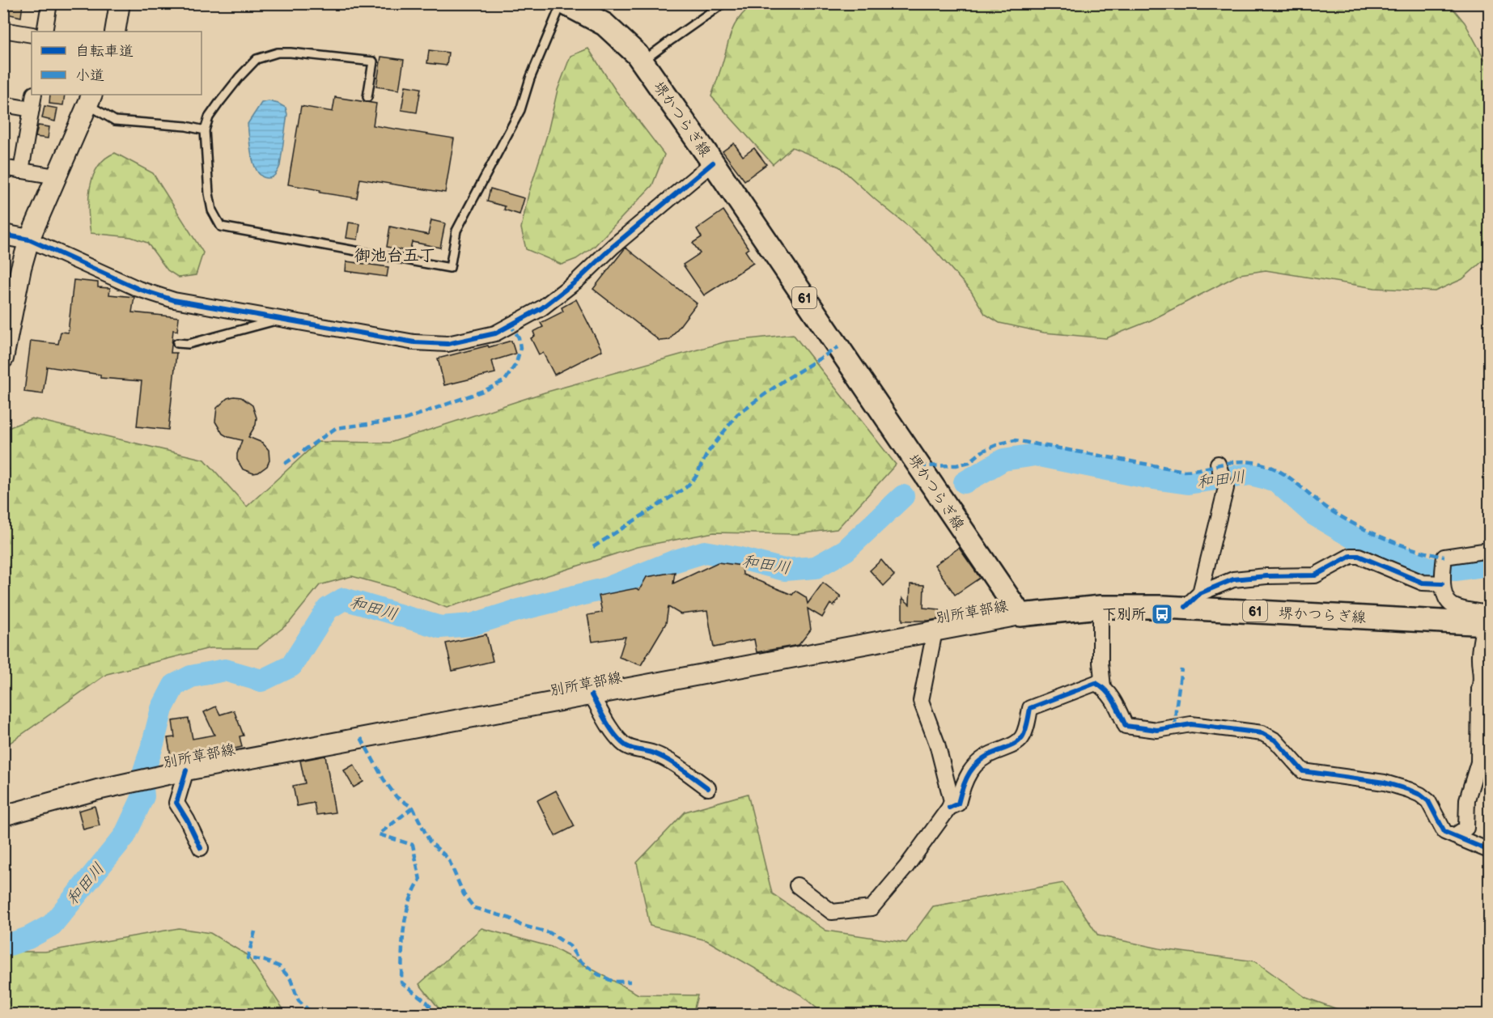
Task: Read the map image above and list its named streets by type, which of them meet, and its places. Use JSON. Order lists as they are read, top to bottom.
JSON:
{
  "streets": {
    "main road": ["堺かつらぎ線", "61", "別所草部線"]
  },
  "crossings": [
    ["堺かつらぎ線", "別所草部線"]
  ],
  "districts": ["御池台五丁"],
  "water": ["和田川"],
  "places": {
    "bus stop": ["下別所"]
  },
  "legend": ["自転車道", "小道"]
}
